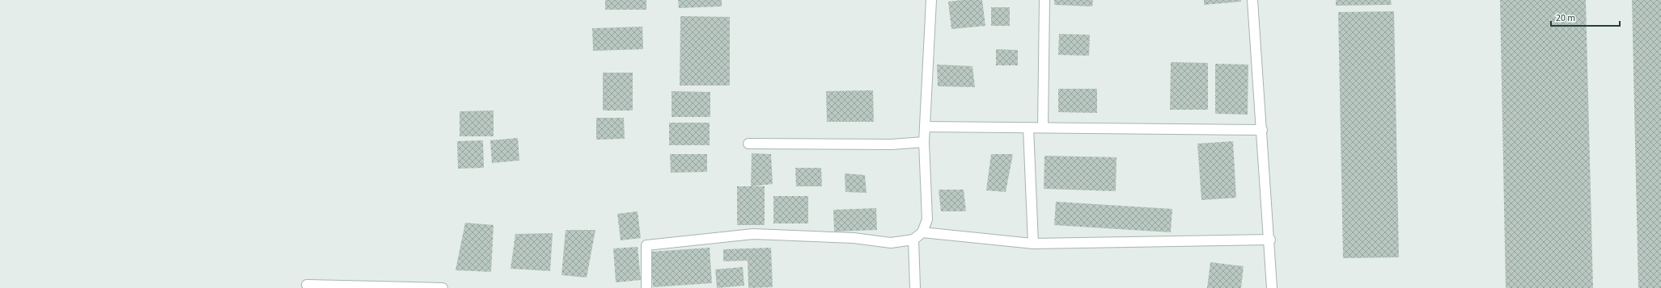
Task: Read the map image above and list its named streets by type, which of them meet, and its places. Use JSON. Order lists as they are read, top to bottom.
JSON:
{
  "scale_bar": "20 m"
}
